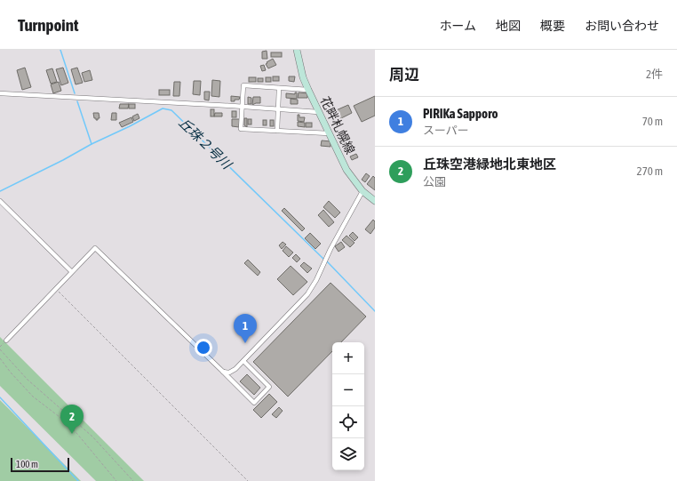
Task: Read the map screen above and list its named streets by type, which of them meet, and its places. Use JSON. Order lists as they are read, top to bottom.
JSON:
{
  "streets": {
    "main road": ["花畔札幌線"]
  },
  "water": ["丘珠２号川"],
  "scale_bar": "100 m",
  "page": {
    "header": "Turnpoint",
    "nav": [
      "ホーム",
      "地図",
      "概要",
      "お問い合わせ"
    ],
    "heading": ["周辺", "2件"],
    "list": [
      {
        "mark": "1",
        "name": "PIRIKa Sapporo",
        "note": "スーパー",
        "value": "70 m"
      },
      {
        "mark": "2",
        "name": "丘珠空港緑地北東地区",
        "note": "公園",
        "value": "270 m"
      }
    ],
    "pins": ["1", "2"],
    "map_buttons": ["+", "−"],
    "scale": "100 m"
  }
}
